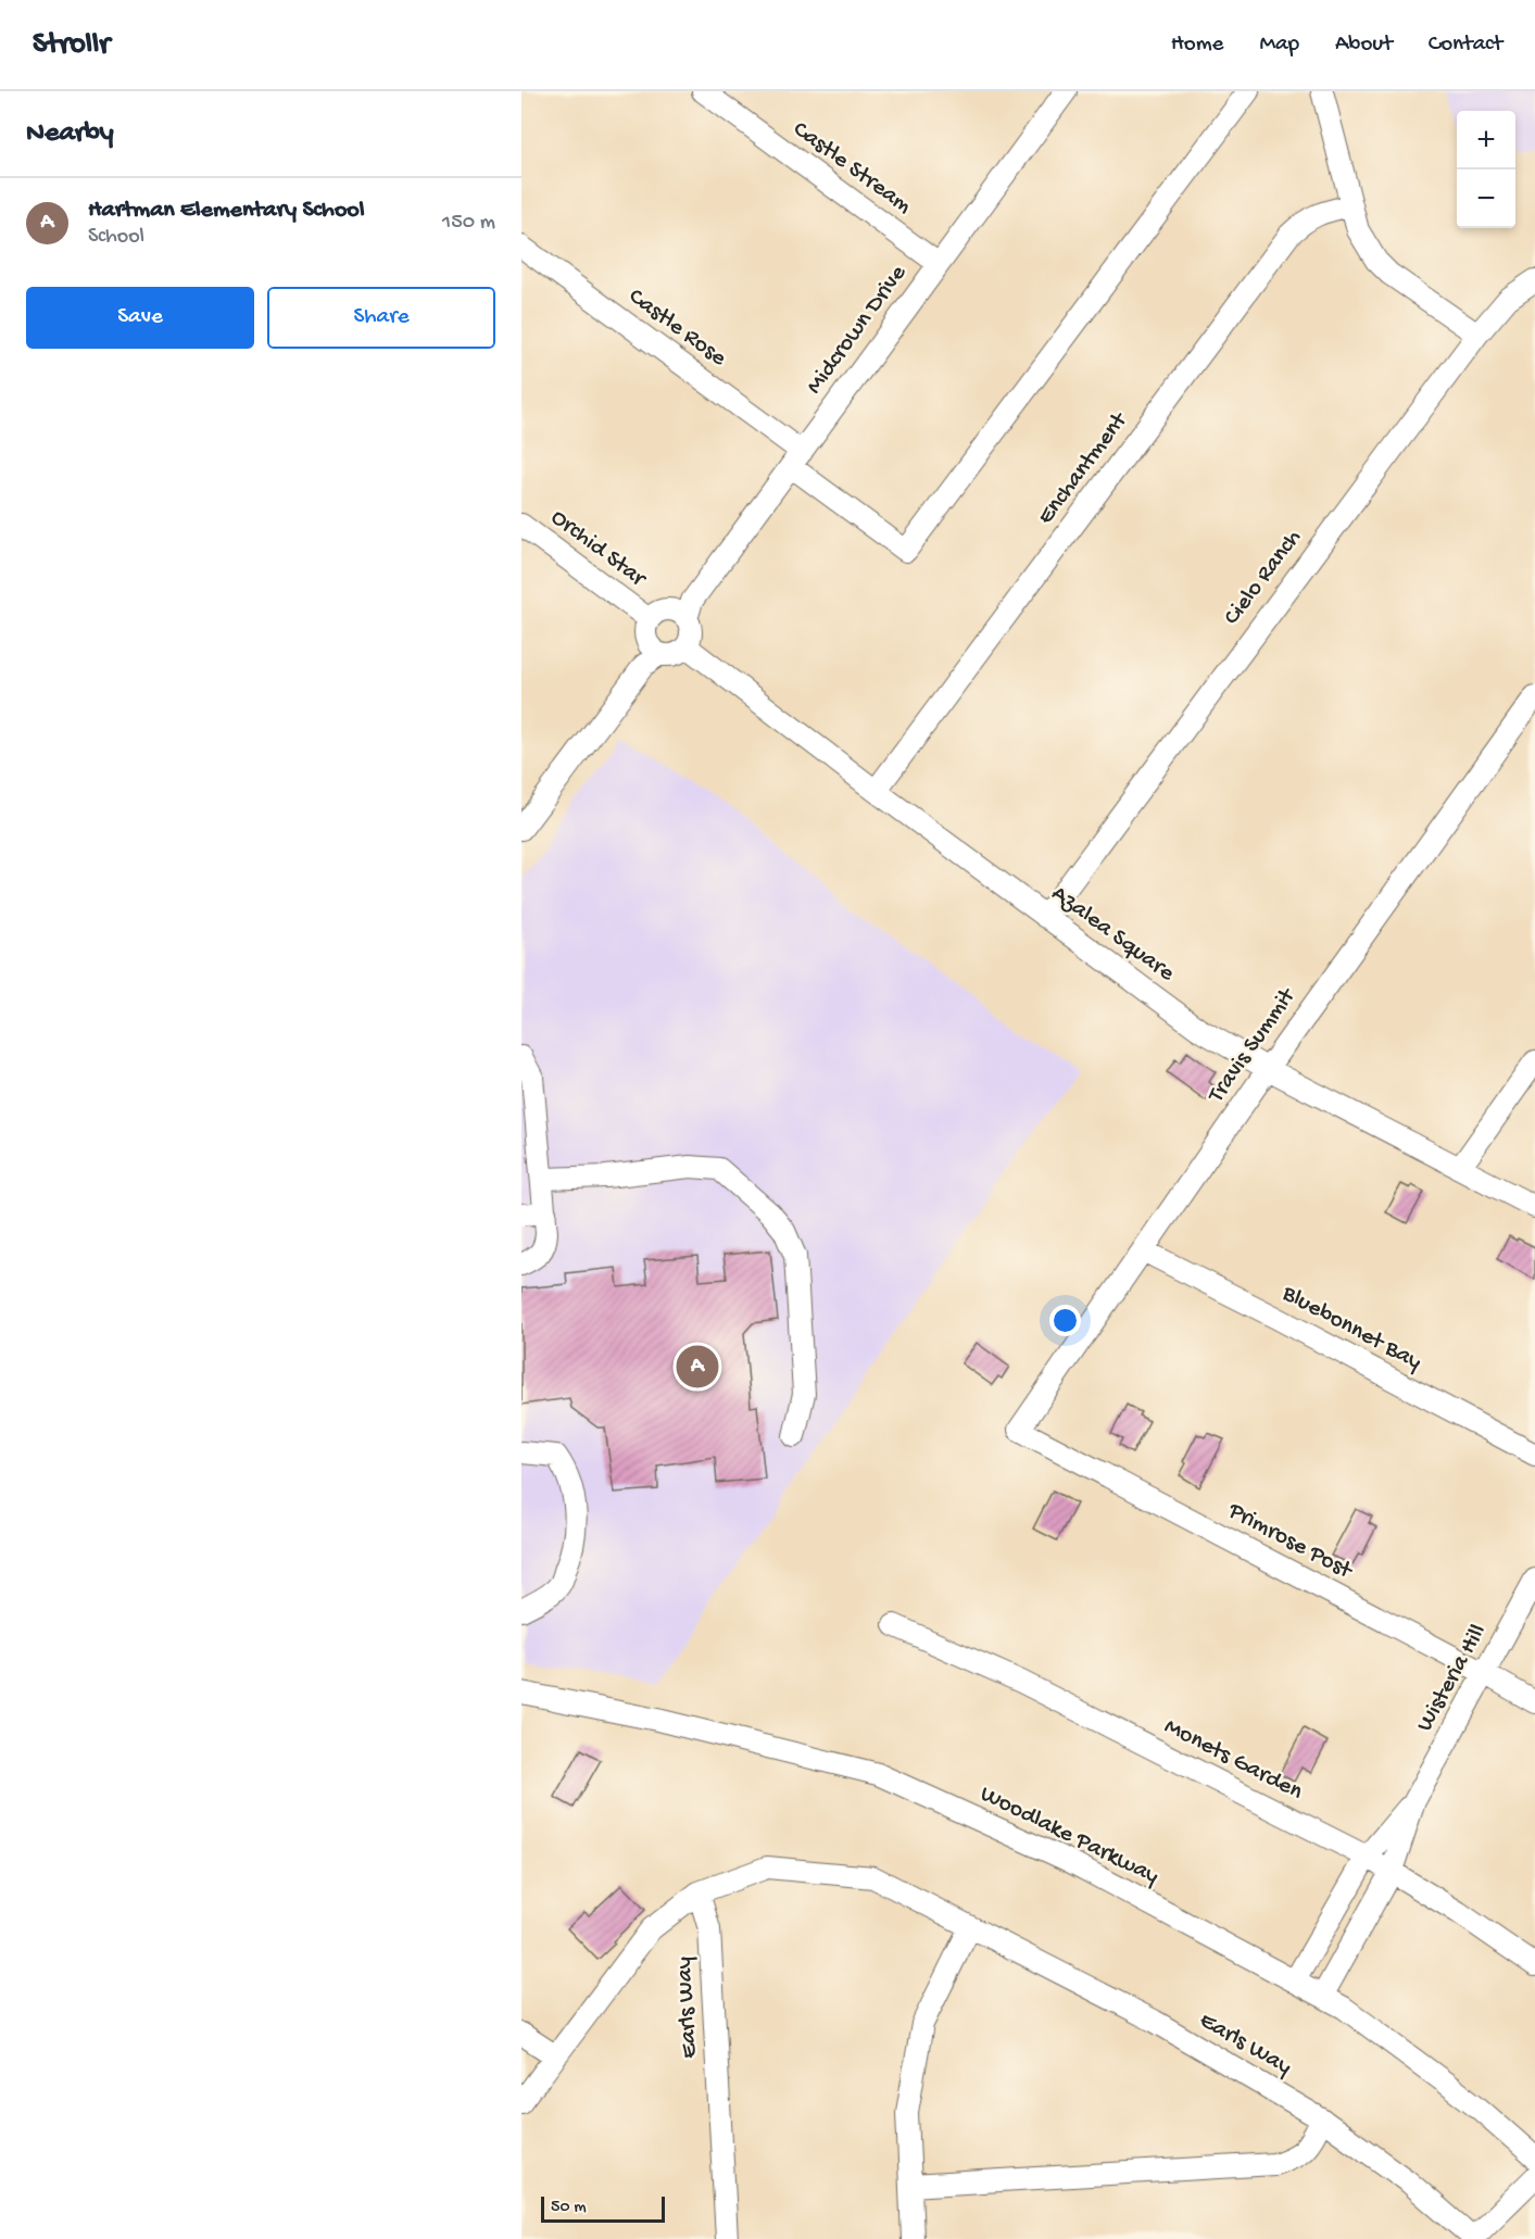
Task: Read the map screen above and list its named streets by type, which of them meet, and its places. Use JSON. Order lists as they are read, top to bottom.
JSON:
{
  "streets": {
    "street": [
      "Castle Stream",
      "Castle Rose",
      "Midcrown Drive",
      "Enchantment",
      "Orchid Star",
      "Cielo Ranch",
      "Azalea Square",
      "Travis Summit",
      "Bluebonnet Bay",
      "Primrose Post",
      "Wisteria Hill",
      "Monets Garden",
      "Woodlake Parkway",
      "Earls Way"
    ]
  },
  "crossings": [
    ["Castle Stream", "Midcrown Drive"],
    ["Castle Rose", "Midcrown Drive"],
    ["Midcrown Drive", "Orchid Star"],
    ["Midcrown Drive", "Azalea Square"],
    ["Enchantment", "Azalea Square"],
    ["Orchid Star", "Azalea Square"],
    ["Cielo Ranch", "Azalea Square"],
    ["Azalea Square", "Travis Summit"],
    ["Travis Summit", "Bluebonnet Bay"],
    ["Travis Summit", "Primrose Post"],
    ["Primrose Post", "Wisteria Hill"],
    ["Wisteria Hill", "Monets Garden"],
    ["Wisteria Hill", "Woodlake Parkway"]
  ],
  "scale_bar": "50 m",
  "page": {
    "header": "Strollr",
    "nav": [
      "Home",
      "Map",
      "About",
      "Contact"
    ],
    "heading": "Nearby",
    "map_buttons": ["+", "−"],
    "list": [
      {
        "mark": "A",
        "name": "Hartman Elementary School",
        "note": "School",
        "value": "150 m"
      }
    ],
    "buttons": ["Save", "Share"],
    "pins": "A",
    "scale": "50 m"
  }
}
